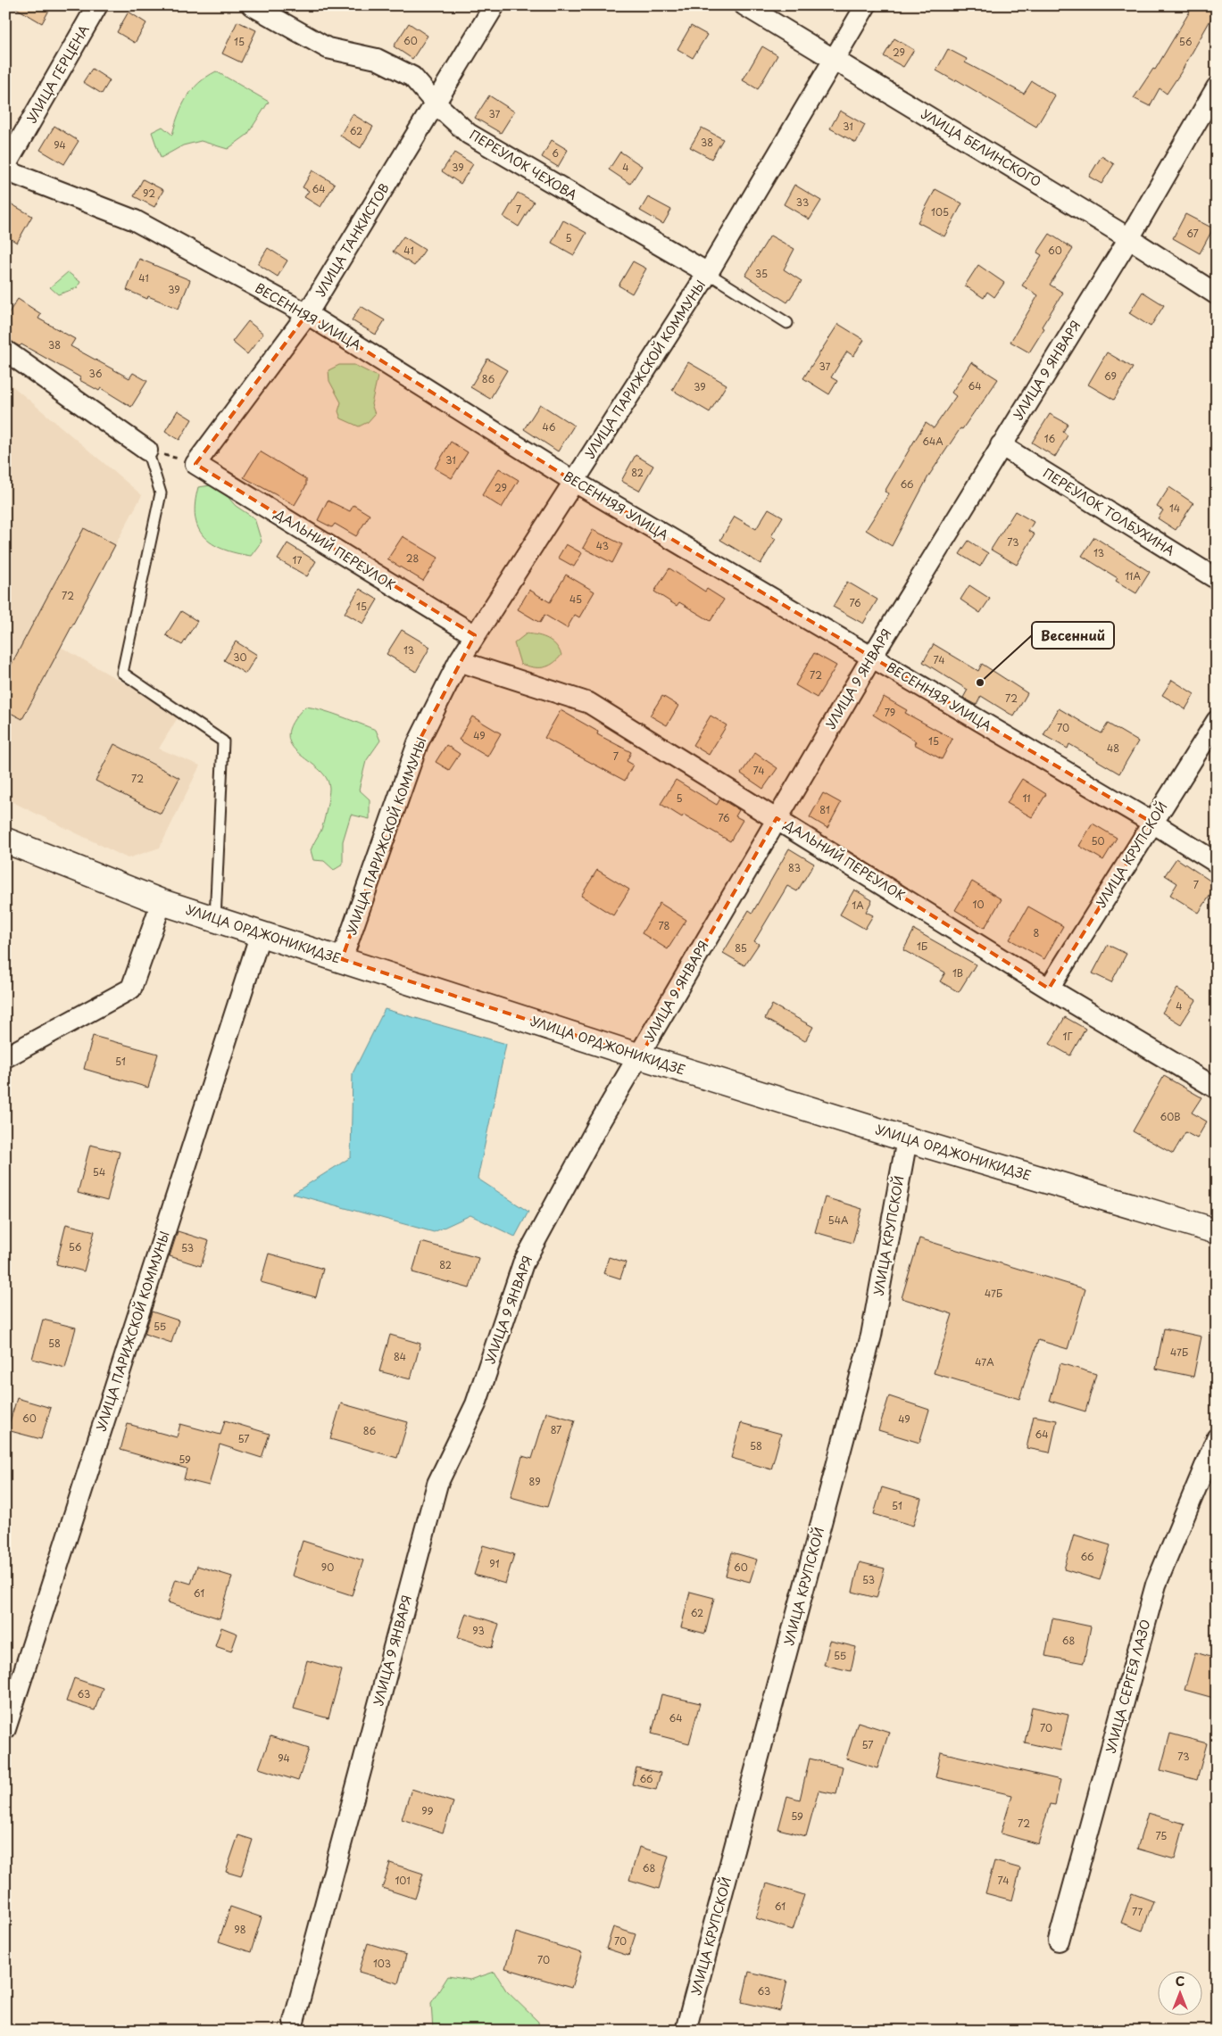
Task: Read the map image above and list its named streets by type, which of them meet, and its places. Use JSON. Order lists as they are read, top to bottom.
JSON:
{
  "streets": {
    "main road": ["УЛИЦА ОРДЖОНИКИДЗЕ"],
    "street": [
      "УЛИЦА ГЕРЦЕНА",
      "УЛИЦА БЕЛИНСКОГО",
      "ПЕРЕУЛОК ЧЕХОВА",
      "УЛИЦА ТАНКИСТОВ",
      "ВЕСЕННЯЯ УЛИЦА",
      "УЛИЦА ПАРИЖСКОЙ КОММУНЫ",
      "УЛИЦА 9 ЯНВАРЯ",
      "ПЕРЕУЛОК ТОЛБУХИНА",
      "ДАЛЬНИЙ ПЕРЕУЛОК",
      "УЛИЦА КРУПСКОЙ",
      "УЛИЦА СЕРГЕЯ ЛАЗО"
    ]
  },
  "crossings": [
    ["УЛИЦА БЕЛИНСКОГО", "УЛИЦА ПАРИЖСКОЙ КОММУНЫ"],
    ["УЛИЦА БЕЛИНСКОГО", "УЛИЦА 9 ЯНВАРЯ"],
    ["ПЕРЕУЛОК ЧЕХОВА", "УЛИЦА ТАНКИСТОВ"],
    ["ПЕРЕУЛОК ЧЕХОВА", "УЛИЦА ПАРИЖСКОЙ КОММУНЫ"],
    ["УЛИЦА ТАНКИСТОВ", "ВЕСЕННЯЯ УЛИЦА"],
    ["УЛИЦА ТАНКИСТОВ", "ДАЛЬНИЙ ПЕРЕУЛОК"],
    ["ВЕСЕННЯЯ УЛИЦА", "УЛИЦА ПАРИЖСКОЙ КОММУНЫ"],
    ["ВЕСЕННЯЯ УЛИЦА", "УЛИЦА 9 ЯНВАРЯ"],
    ["ВЕСЕННЯЯ УЛИЦА", "УЛИЦА КРУПСКОЙ"],
    ["УЛИЦА ПАРИЖСКОЙ КОММУНЫ", "ДАЛЬНИЙ ПЕРЕУЛОК"],
    ["УЛИЦА ПАРИЖСКОЙ КОММУНЫ", "УЛИЦА ОРДЖОНИКИДЗЕ"],
    ["УЛИЦА 9 ЯНВАРЯ", "ПЕРЕУЛОК ТОЛБУХИНА"],
    ["УЛИЦА 9 ЯНВАРЯ", "ДАЛЬНИЙ ПЕРЕУЛОК"],
    ["УЛИЦА 9 ЯНВАРЯ", "УЛИЦА ОРДЖОНИКИДЗЕ"],
    ["ДАЛЬНИЙ ПЕРЕУЛОК", "УЛИЦА КРУПСКОЙ"],
    ["УЛИЦА КРУПСКОЙ", "УЛИЦА ОРДЖОНИКИДЗЕ"]
  ],
  "places": ["Весенний"],
  "house_numbers": [
    "60",
    "15",
    "56",
    "29",
    "37",
    "31",
    "62",
    "38",
    "94",
    "6",
    "39",
    "4",
    "64",
    "92",
    "33",
    "7",
    "105",
    "67",
    "5",
    "41",
    "60",
    "35",
    "41",
    "39",
    "38",
    "37",
    "36",
    "69",
    "86",
    "64",
    "39",
    "46",
    "16",
    "64А",
    "31",
    "82",
    "66",
    "29",
    "14",
    "73",
    "43",
    "13",
    "28",
    "17",
    "11А",
    "72",
    "45",
    "76",
    "15",
    "13",
    "30",
    "74",
    "72",
    "72",
    "79",
    "70",
    "49",
    "15",
    "48",
    "7",
    "74",
    "72",
    "5",
    "11",
    "81",
    "76",
    "50",
    "83",
    "7",
    "10",
    "1А",
    "78",
    "8",
    "1Б",
    "85",
    "1В",
    "4",
    "1Г",
    "51",
    "60В",
    "54",
    "54А",
    "56",
    "53",
    "82",
    "47Б",
    "55",
    "58",
    "47Б",
    "84",
    "47А",
    "60",
    "49",
    "87",
    "86",
    "64",
    "57",
    "58",
    "59",
    "89",
    "51",
    "66",
    "91",
    "90",
    "60",
    "53",
    "61",
    "62",
    "93",
    "68",
    "55",
    "63",
    "64",
    "70",
    "57",
    "73",
    "94",
    "66",
    "99",
    "59",
    "72",
    "75",
    "68",
    "101",
    "74",
    "61",
    "77",
    "98",
    "70",
    "70",
    "103",
    "63"
  ],
  "north": "top"
}
